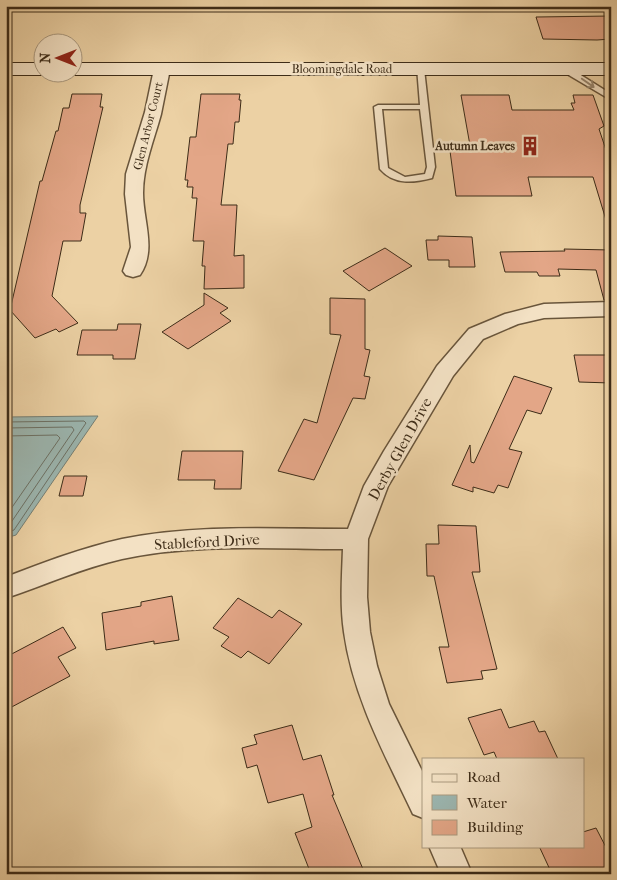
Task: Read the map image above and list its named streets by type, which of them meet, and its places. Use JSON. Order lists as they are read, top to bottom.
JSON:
{
  "streets": {
    "street": [
      "Bloomingdale Road",
      "Glen Arbor Court",
      "Derby Glen Drive",
      "Stableford Drive"
    ]
  },
  "crossings": [
    ["Bloomingdale Road", "Glen Arbor Court"],
    ["Derby Glen Drive", "Stableford Drive"]
  ],
  "places": {
    "building": ["Autumn Leaves"]
  },
  "legend": ["Road", "Water", "Building"],
  "north": "left"
}
